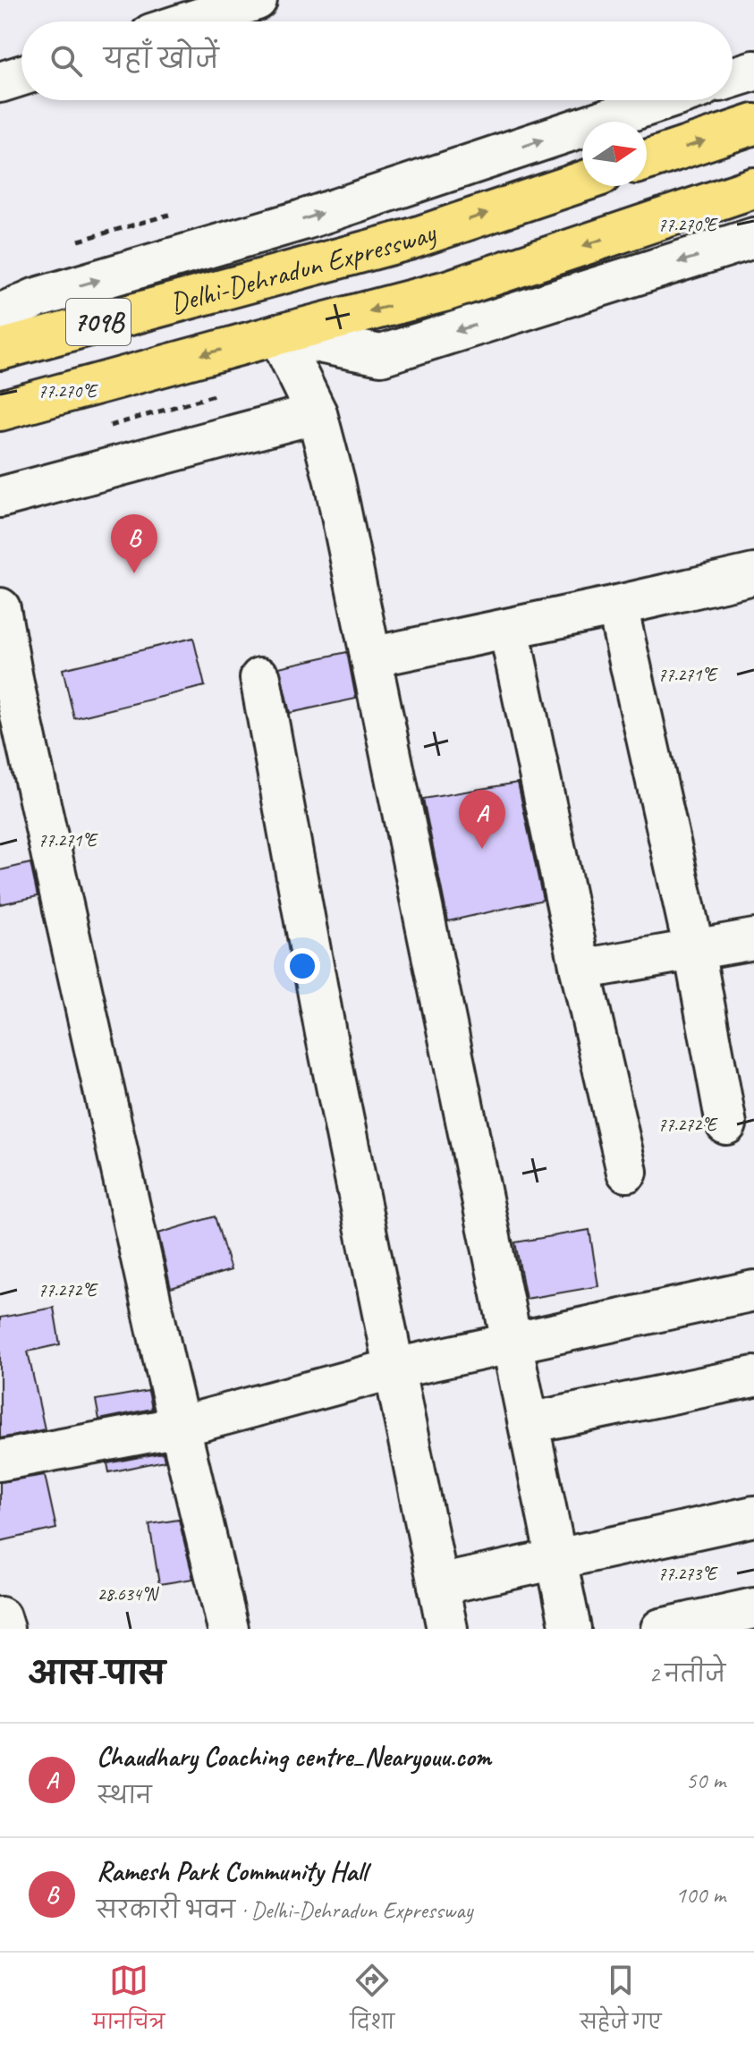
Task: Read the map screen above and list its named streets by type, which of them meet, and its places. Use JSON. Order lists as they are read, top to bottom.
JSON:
{
  "streets": {
    "highway": ["Delhi-Dehradun Expressway", "709B"]
  },
  "north": "right",
  "page": {
    "search": "यहाँ खोजें",
    "pins": ["B", "A"],
    "heading": ["आस-पास", "2 नतीजे"],
    "list": [
      {
        "mark": "A",
        "name": "Chaudhary Coaching centre_Nearyouu.com",
        "note": "स्थान",
        "value": "50 m"
      },
      {
        "mark": "B",
        "name": "Ramesh Park Community Hall",
        "note": "सरकारी भवन · Delhi-Dehradun Expressway",
        "value": "100 m"
      }
    ],
    "nav": ["मानचित्र", "दिशा", "सहेजे गए"]
  },
  "coordinates": [
    "77.270°E",
    "77.271°E",
    "77.272°E",
    "77.273°E",
    "28.634°N"
  ]
}
